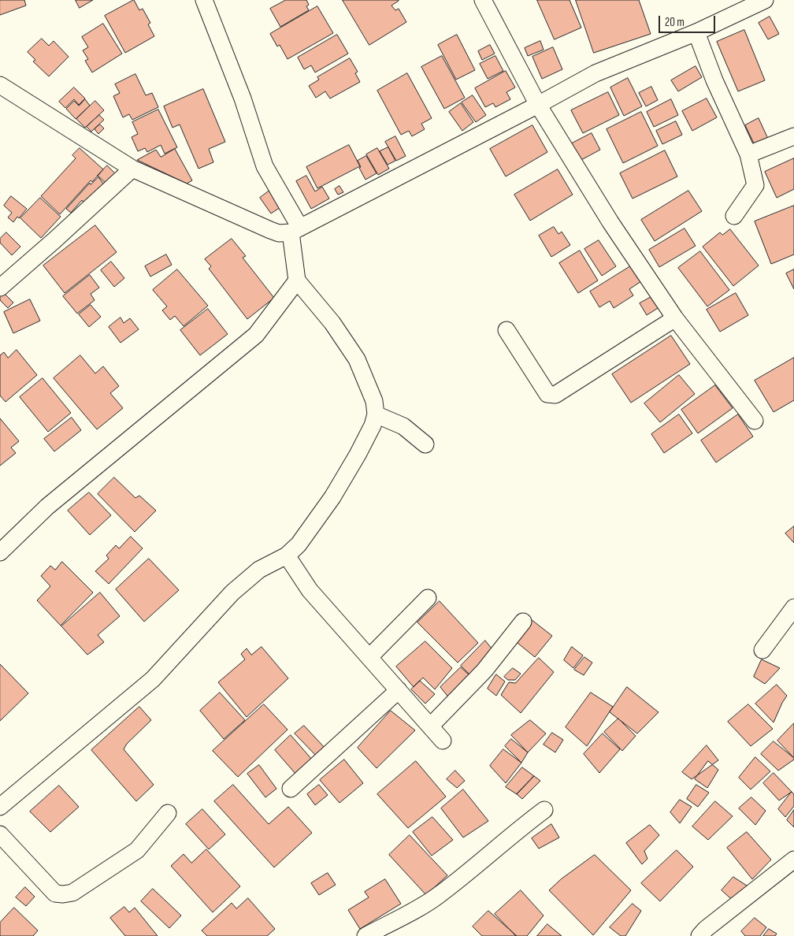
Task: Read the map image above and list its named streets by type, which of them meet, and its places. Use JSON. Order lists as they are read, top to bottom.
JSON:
{
  "scale_bar": "20 m"
}
